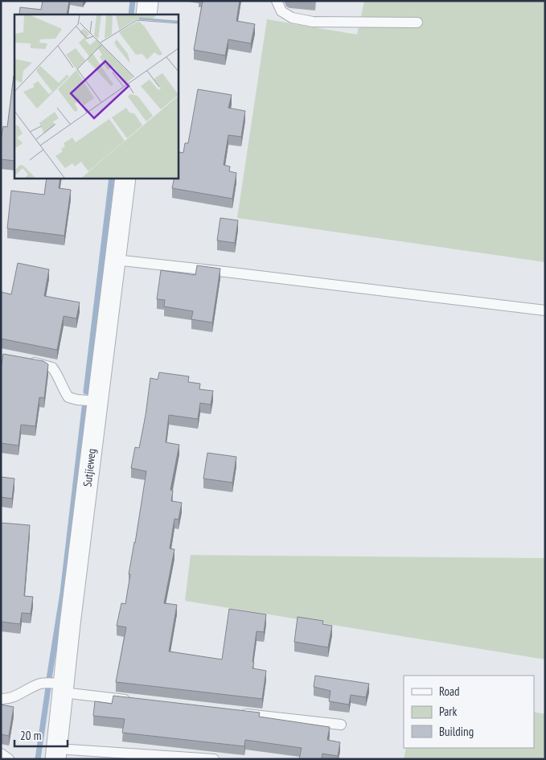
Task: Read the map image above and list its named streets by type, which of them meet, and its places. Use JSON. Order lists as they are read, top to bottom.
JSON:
{
  "streets": {
    "street": ["Sutjieweg"]
  },
  "legend": ["Road", "Park", "Building"],
  "scale_bar": "20 m"
}
